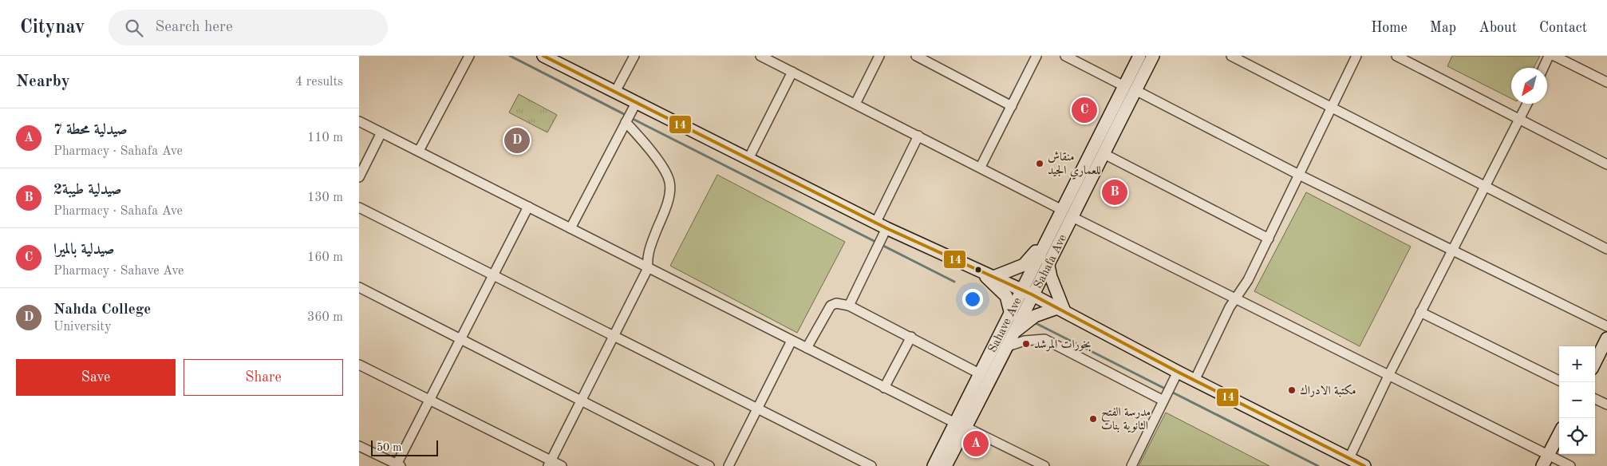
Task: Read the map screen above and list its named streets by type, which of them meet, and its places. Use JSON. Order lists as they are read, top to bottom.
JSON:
{
  "streets": {
    "main road": ["Sahafa Ave", "Sahave Ave"]
  },
  "crossings": [
    ["Sahafa Ave", "Sahave Ave"]
  ],
  "places": [
    "منقاش للعماري الجيد",
    "بخورات المرشد",
    "مكتبة الادراك",
    "مدرسة الفتح الثانوية بنات"
  ],
  "lines": ["transit line 14"],
  "scale_bar": "50 m",
  "north": "bottom left",
  "page": {
    "header": "Citynav",
    "search": "Search here",
    "nav": [
      "Home",
      "Map",
      "About",
      "Contact"
    ],
    "heading": ["Nearby", "4 results"],
    "pins": [
      "C",
      "D",
      "B",
      "A"
    ],
    "list": [
      {
        "mark": "A",
        "name": "صيدلية محطة 7",
        "note": "Pharmacy · Sahafa Ave",
        "value": "110 m"
      },
      {
        "mark": "B",
        "name": "صيدلية طيبة2",
        "note": "Pharmacy · Sahafa Ave",
        "value": "130 m"
      },
      {
        "mark": "C",
        "name": "صيدلية بالميرا",
        "note": "Pharmacy · Sahave Ave",
        "value": "160 m"
      },
      {
        "mark": "D",
        "name": "Nahda College",
        "note": "University",
        "value": "360 m"
      }
    ],
    "map_buttons": ["+", "−"],
    "buttons": ["Save", "Share"],
    "scale": "50 m"
  }
}
